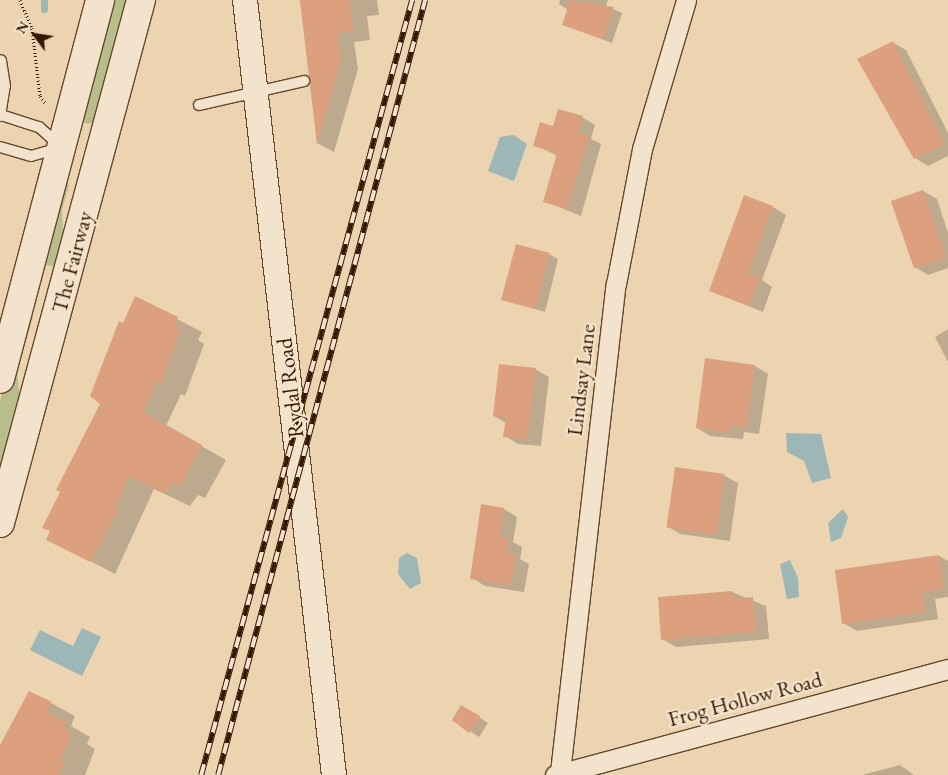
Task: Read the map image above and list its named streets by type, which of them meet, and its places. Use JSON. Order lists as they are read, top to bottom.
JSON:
{
  "streets": {
    "main road": ["The Fairway"],
    "street": ["Lindsay Lane", "Rydal Road", "Frog Hollow Road"]
  },
  "crossings": [
    ["Lindsay Lane", "Frog Hollow Road"]
  ],
  "north": "top left"
}
